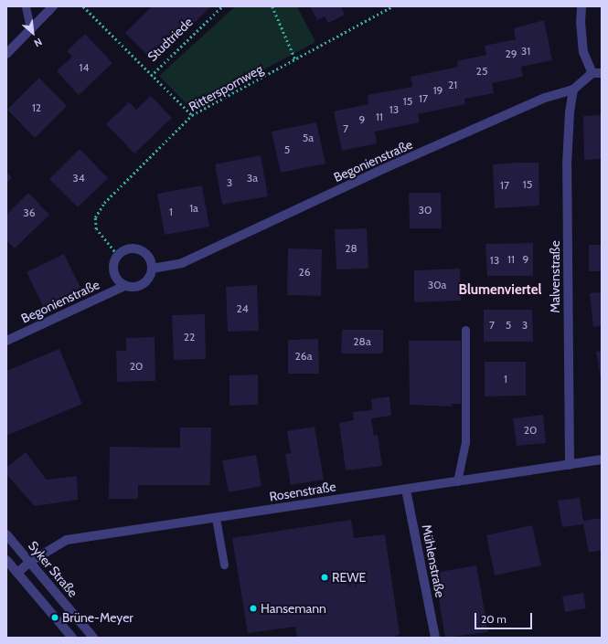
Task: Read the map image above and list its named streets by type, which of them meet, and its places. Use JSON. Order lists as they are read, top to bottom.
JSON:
{
  "streets": {
    "street": [
      "Begonienstraße",
      "Malvenstraße",
      "Rosenstraße",
      "Mühlenstraße",
      "Syker Straße"
    ],
    "path": ["Studtriede", "Ritterspornweg"]
  },
  "crossings": [
    ["Studtriede", "Ritterspornweg"],
    ["Ritterspornweg", "Begonienstraße"],
    ["Begonienstraße", "Malvenstraße"],
    ["Malvenstraße", "Rosenstraße"],
    ["Rosenstraße", "Mühlenstraße"],
    ["Rosenstraße", "Syker Straße"]
  ],
  "districts": ["Blumenviertel"],
  "places": ["REWE", "Hansemann", "Brüne-Meyer"],
  "house_numbers": [
    "31",
    "29",
    "14",
    "25",
    "21",
    "19",
    "17",
    "15",
    "12",
    "13",
    "11",
    "9",
    "7",
    "5a",
    "5",
    "34",
    "3a",
    "3",
    "15",
    "17",
    "1a",
    "30",
    "1",
    "36",
    "28",
    "11",
    "9",
    "13",
    "26",
    "30a",
    "24",
    "7",
    "5",
    "3",
    "22",
    "28a",
    "26a",
    "20",
    "1",
    "20"
  ],
  "scale_bar": "20 m",
  "north": "bottom right"
}
